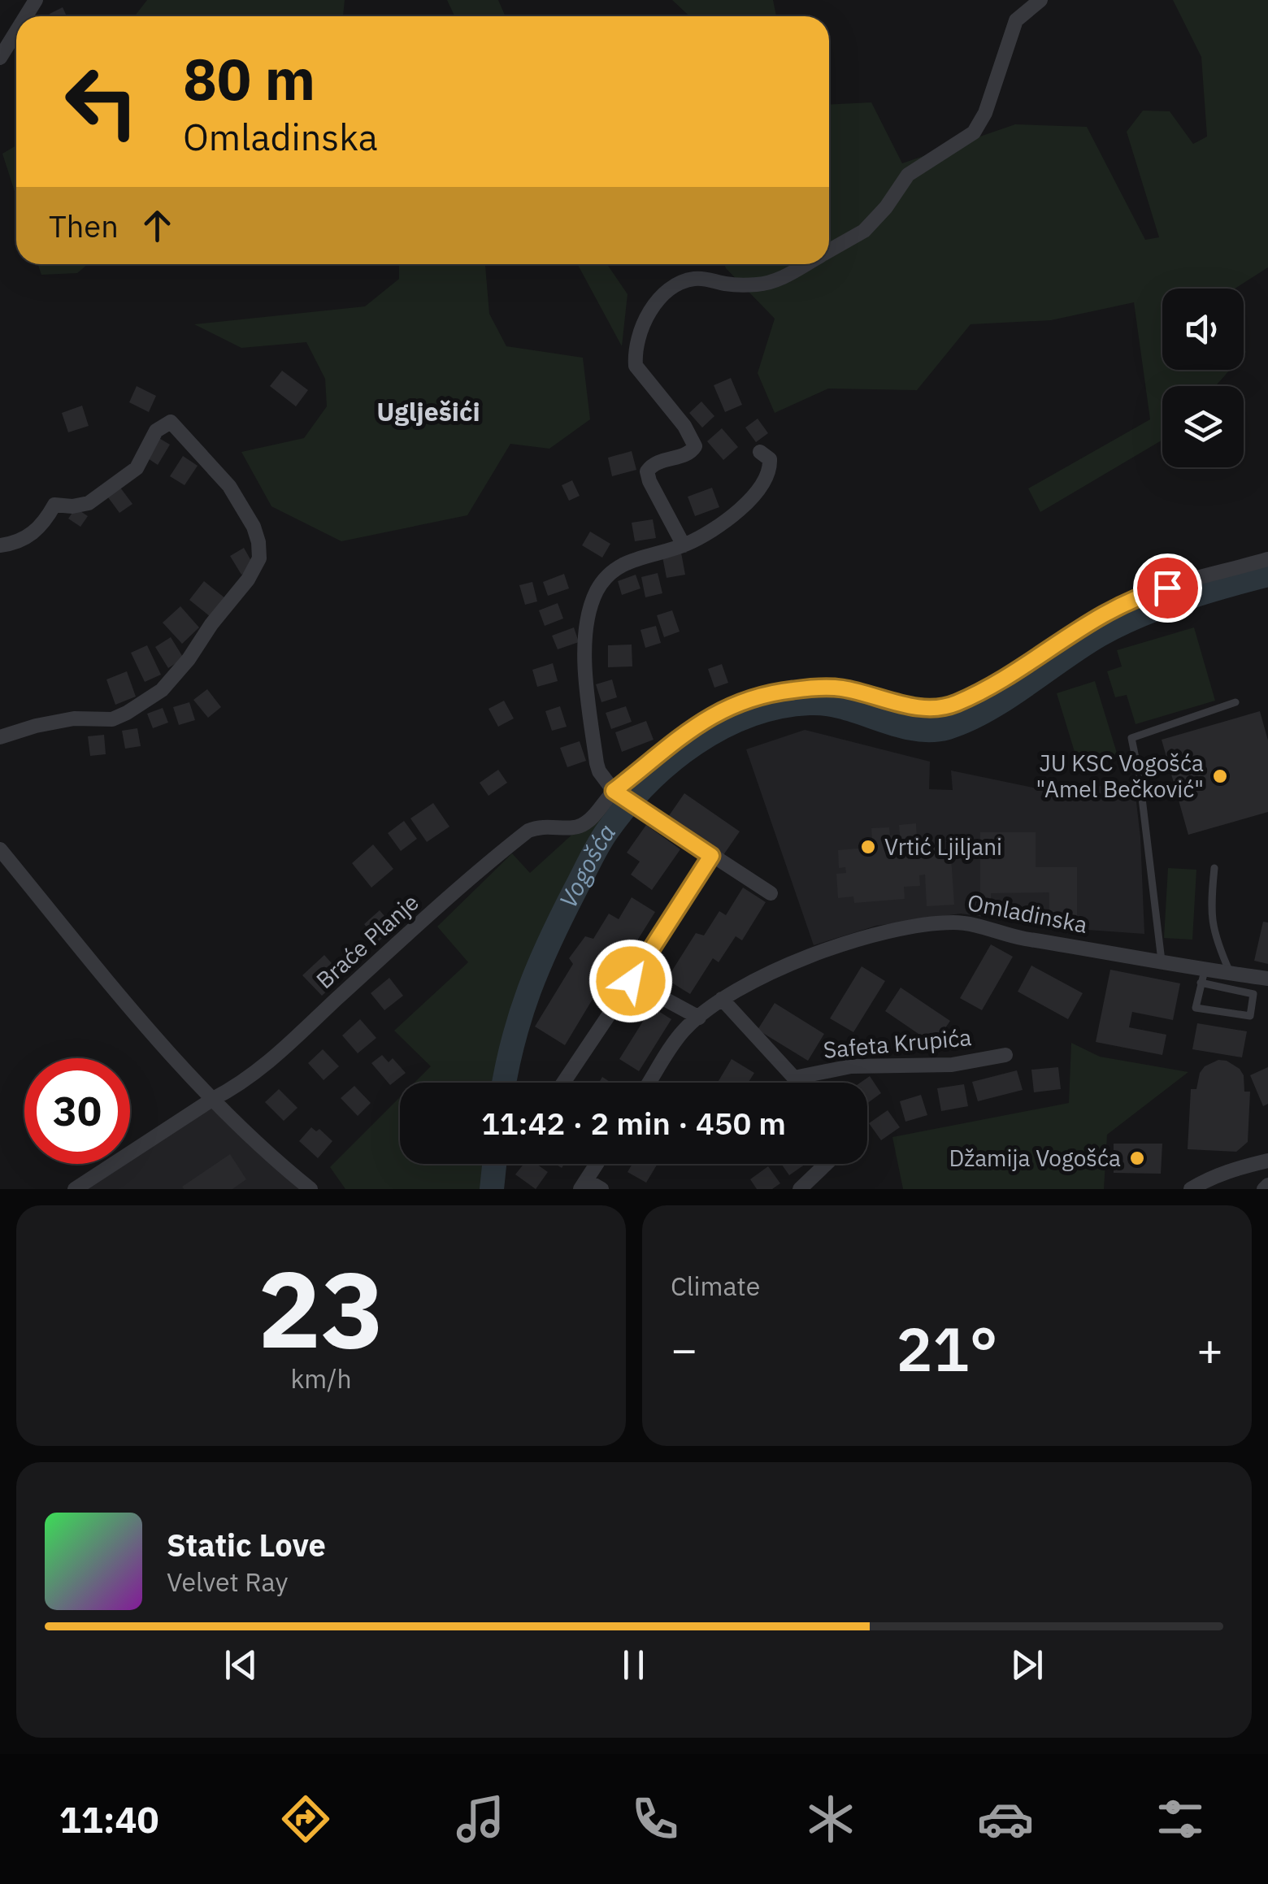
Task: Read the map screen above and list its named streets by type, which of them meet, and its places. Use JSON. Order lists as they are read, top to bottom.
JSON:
{
  "streets": {
    "street": ["Omladinska", "Braće Planje", "Safeta Krupića"]
  },
  "crossings": [
    ["Omladinska", "Safeta Krupića"]
  ],
  "districts": ["Uglješići"],
  "water": ["Vogošća"],
  "places": ["JU KSC Vogošća \"Amel Bečković\"", "Vrtić Ljiljani", "Džamija Vogošća"],
  "page": {
    "turn": ["80 m", "Omladinska"],
    "then": "Then",
    "limit": "30",
    "trip": "11:42 · 2 min · 450 m",
    "tile": [
      ["23", "km/h"],
      "Climate"
    ],
    "heat": ["−", "21°", "+"],
    "song": ["Static Love", "Velvet Ray"],
    "tabs": "11:40"
  }
}
